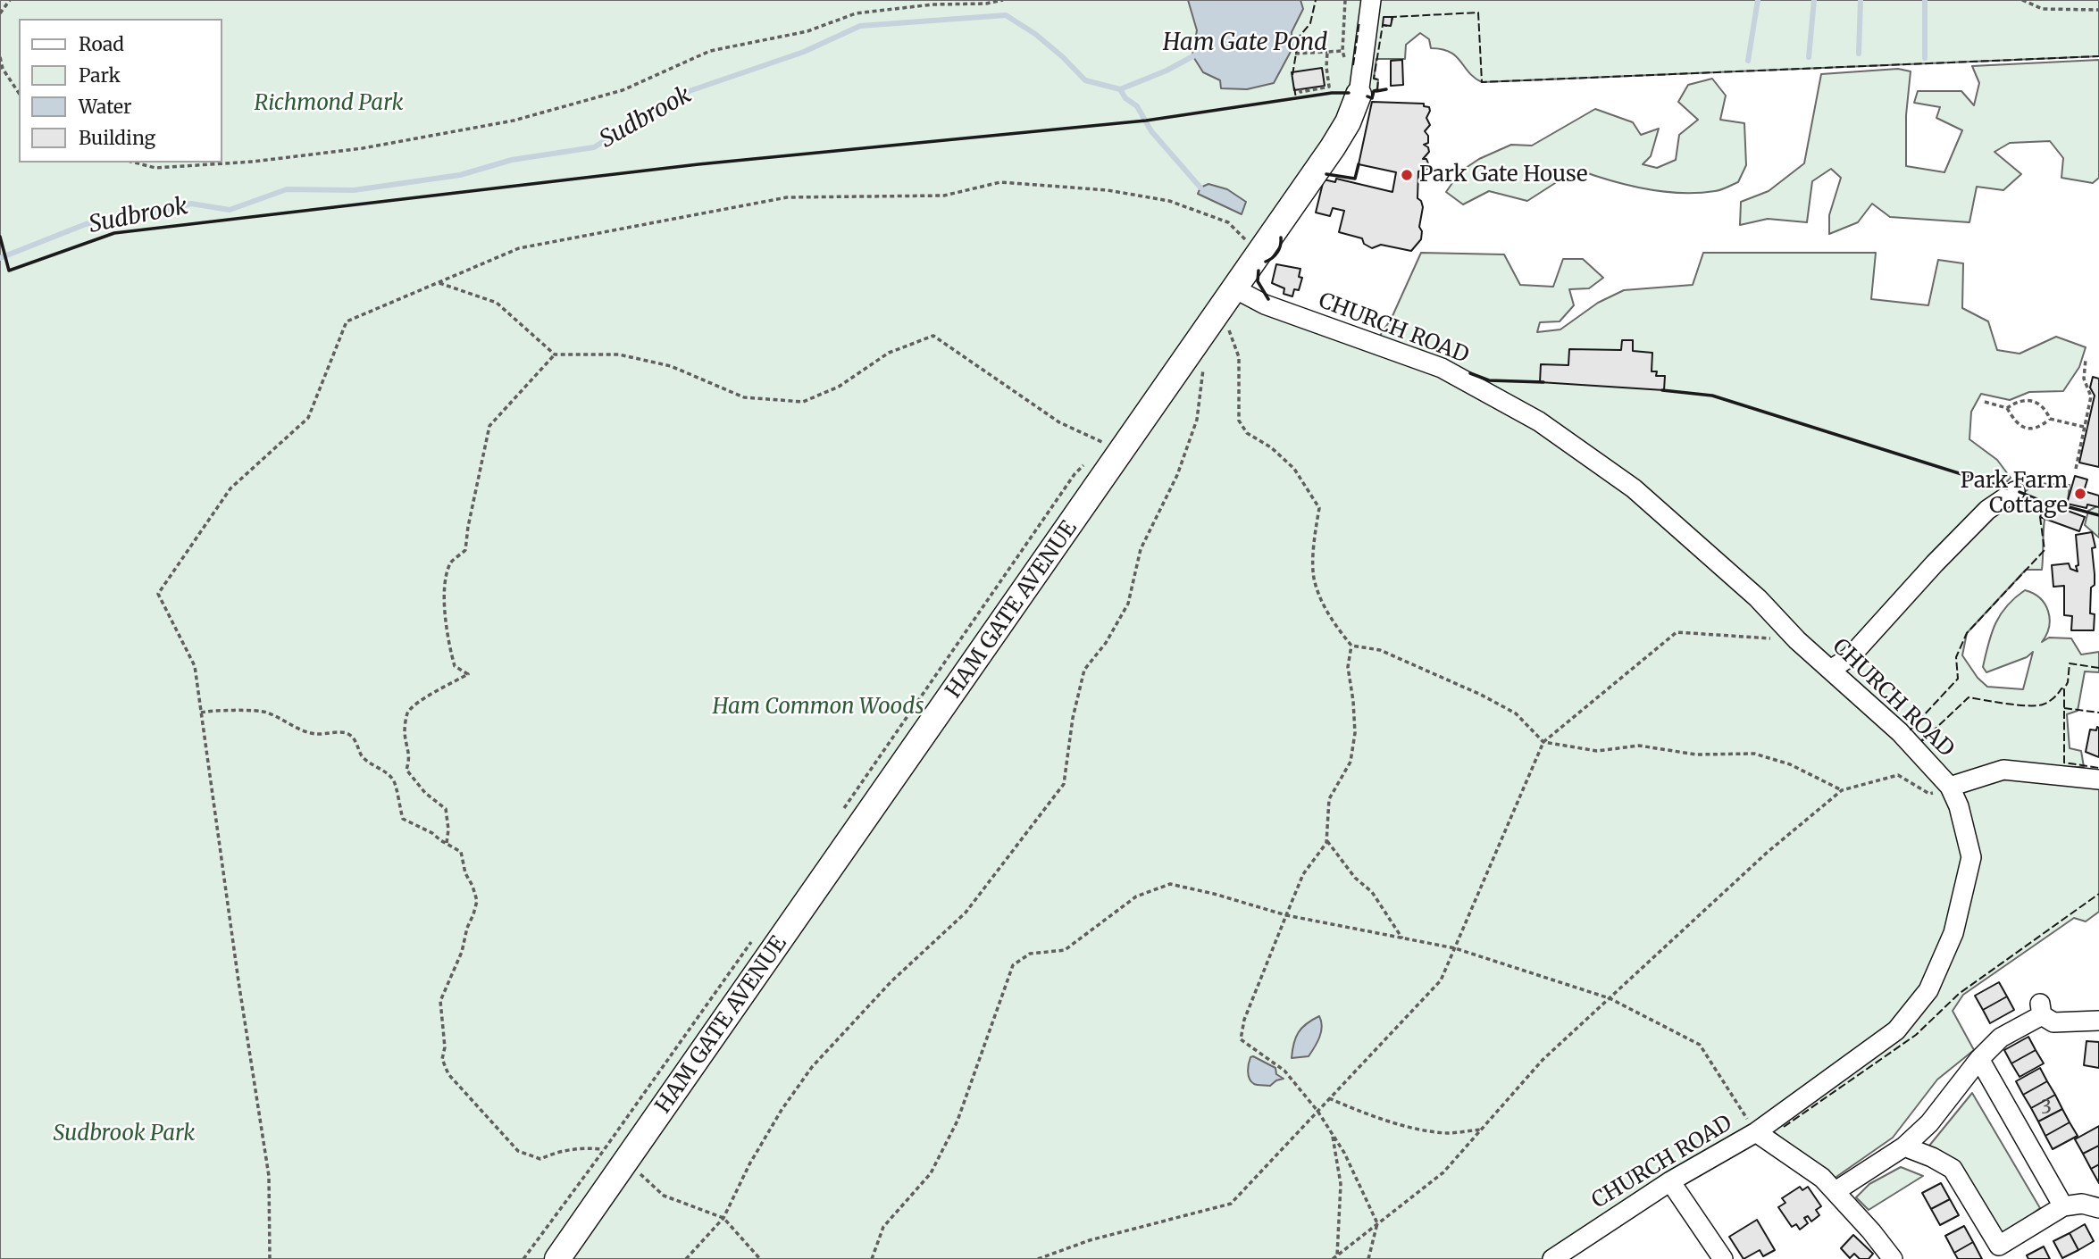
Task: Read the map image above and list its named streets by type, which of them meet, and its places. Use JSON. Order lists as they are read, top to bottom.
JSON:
{
  "streets": {
    "main road": ["HAM GATE AVENUE"],
    "street": ["CHURCH ROAD"]
  },
  "crossings": [
    ["CHURCH ROAD", "HAM GATE AVENUE"]
  ],
  "water": ["Ham Gate Pond", "Sudbrook"],
  "parks": ["Richmond Park", "Ham Common Woods", "Sudbrook Park"],
  "places": ["Park Gate House", "Park Farm Cottage"],
  "house_numbers": ["3"],
  "legend": [
    "Road",
    "Park",
    "Water",
    "Building"
  ]
}
